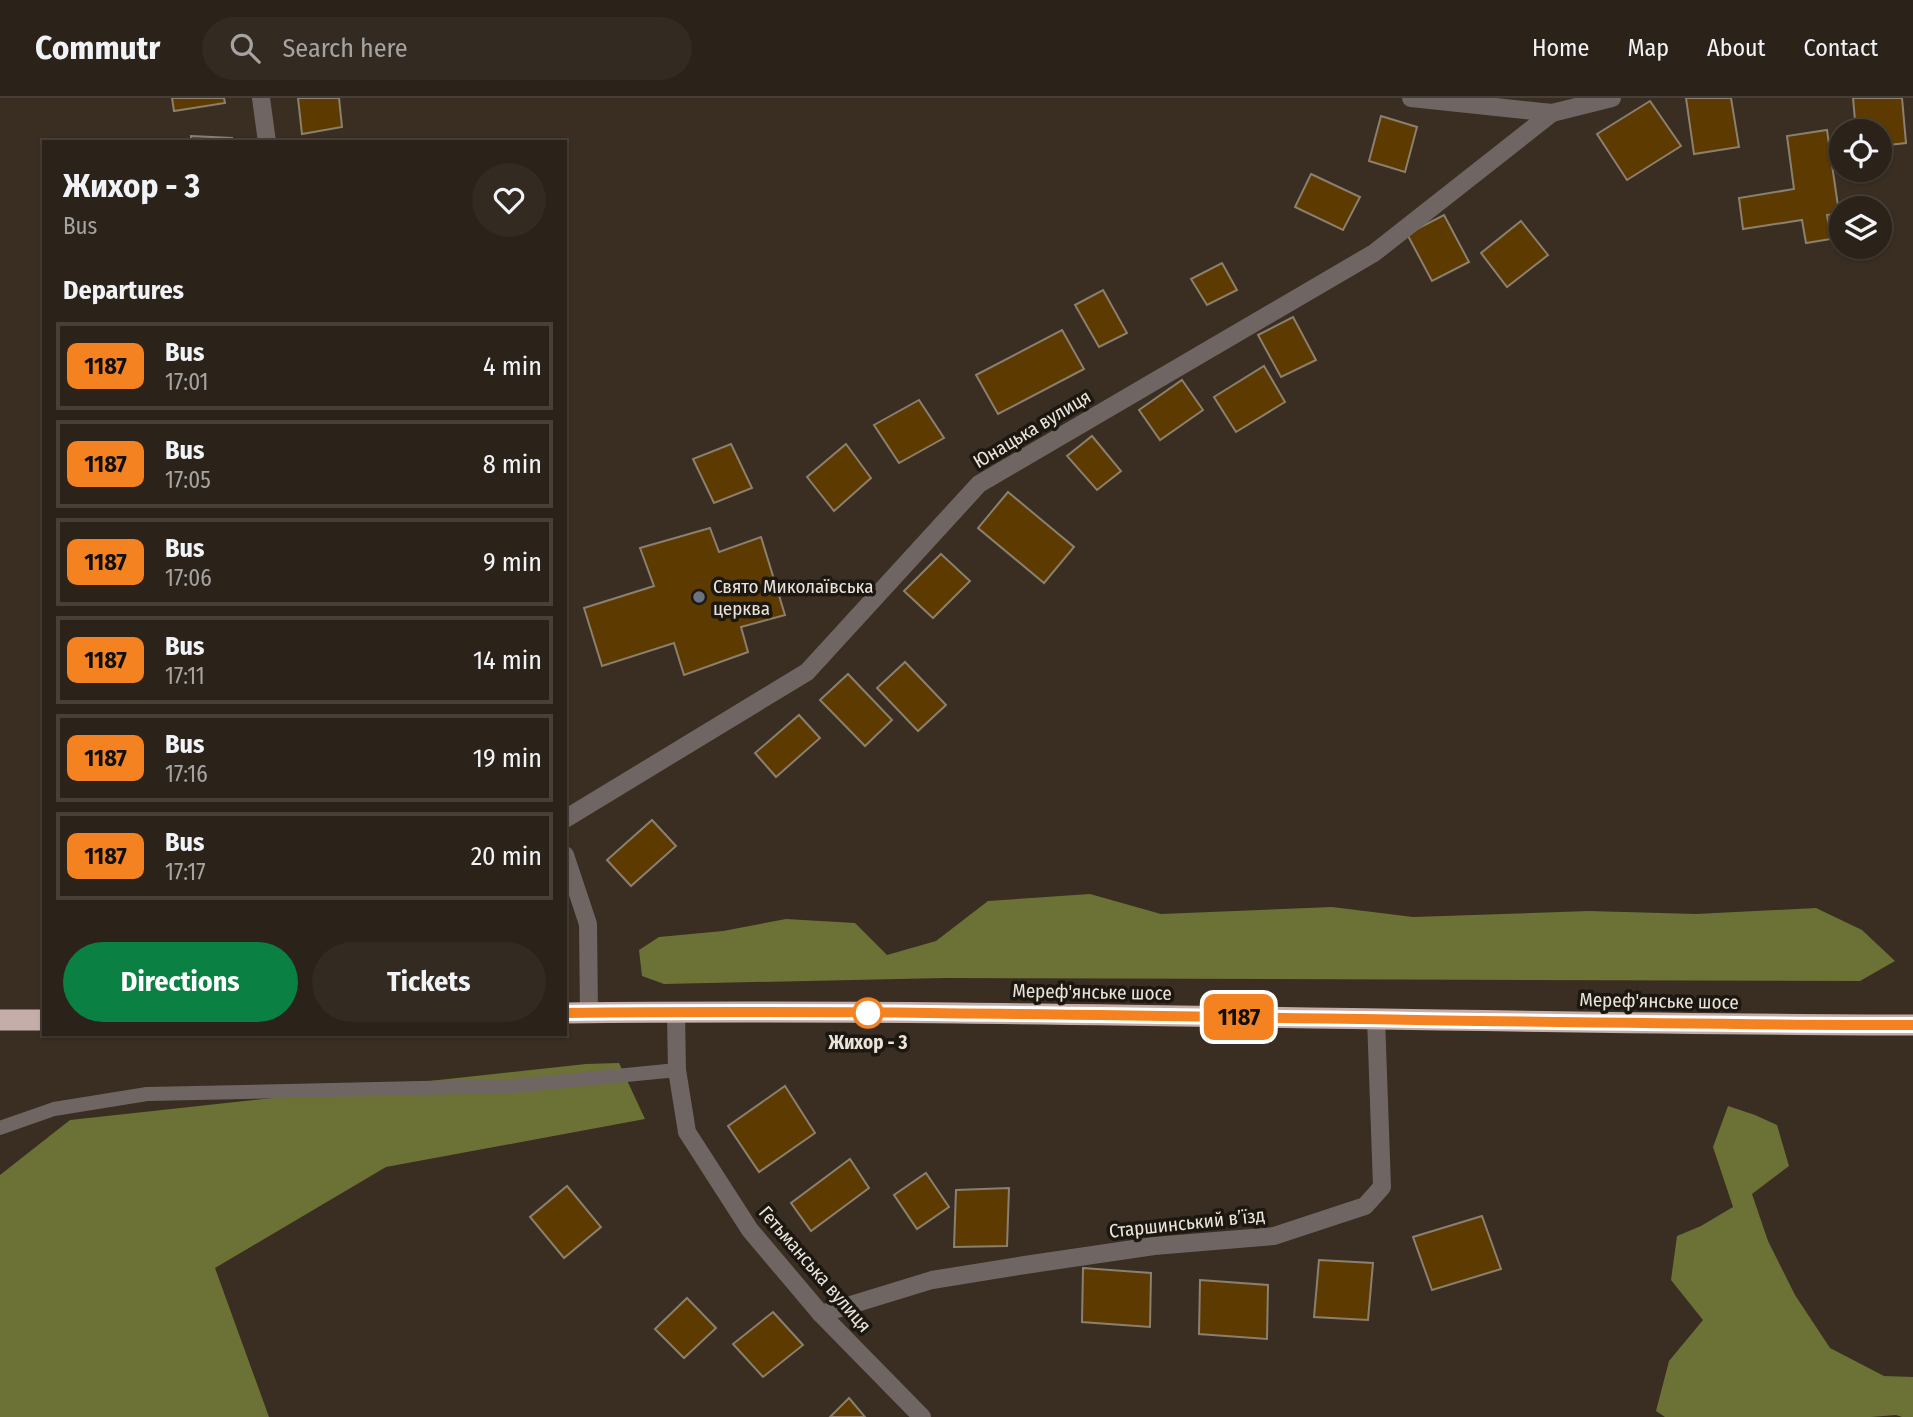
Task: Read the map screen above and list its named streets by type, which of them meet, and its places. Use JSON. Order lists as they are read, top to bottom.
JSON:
{
  "streets": {
    "highway": ["Мереф'янське шосе"],
    "street": ["Юнацька вулиця", "Старшинський в’їзд", "Гетьманська вулиця"]
  },
  "crossings": [
    ["Мереф'янське шосе", "Старшинський в’їзд"],
    ["Мереф'янське шосе", "Гетьманська вулиця"],
    ["Старшинський в’їзд", "Гетьманська вулиця"]
  ],
  "places": ["Свято Миколаївська церква", "Жихор - 3"],
  "lines": ["bus line 1187"],
  "page": {
    "header": "Commutr",
    "search": "Search here",
    "nav": [
      "Home",
      "Map",
      "About",
      "Contact"
    ],
    "on_map": "1187",
    "heading": [
      ["Жихор - 3", "Bus"],
      "Departures"
    ],
    "list": [
      {
        "mark": "1187",
        "name": "Bus",
        "note": "17:01",
        "value": "4 min"
      },
      {
        "mark": "1187",
        "name": "Bus",
        "note": "17:05",
        "value": "8 min"
      },
      {
        "mark": "1187",
        "name": "Bus",
        "note": "17:06",
        "value": "9 min"
      },
      {
        "mark": "1187",
        "name": "Bus",
        "note": "17:11",
        "value": "14 min"
      },
      {
        "mark": "1187",
        "name": "Bus",
        "note": "17:16",
        "value": "19 min"
      },
      {
        "mark": "1187",
        "name": "Bus",
        "note": "17:17",
        "value": "20 min"
      }
    ],
    "buttons": ["Directions", "Tickets"]
  }
}
